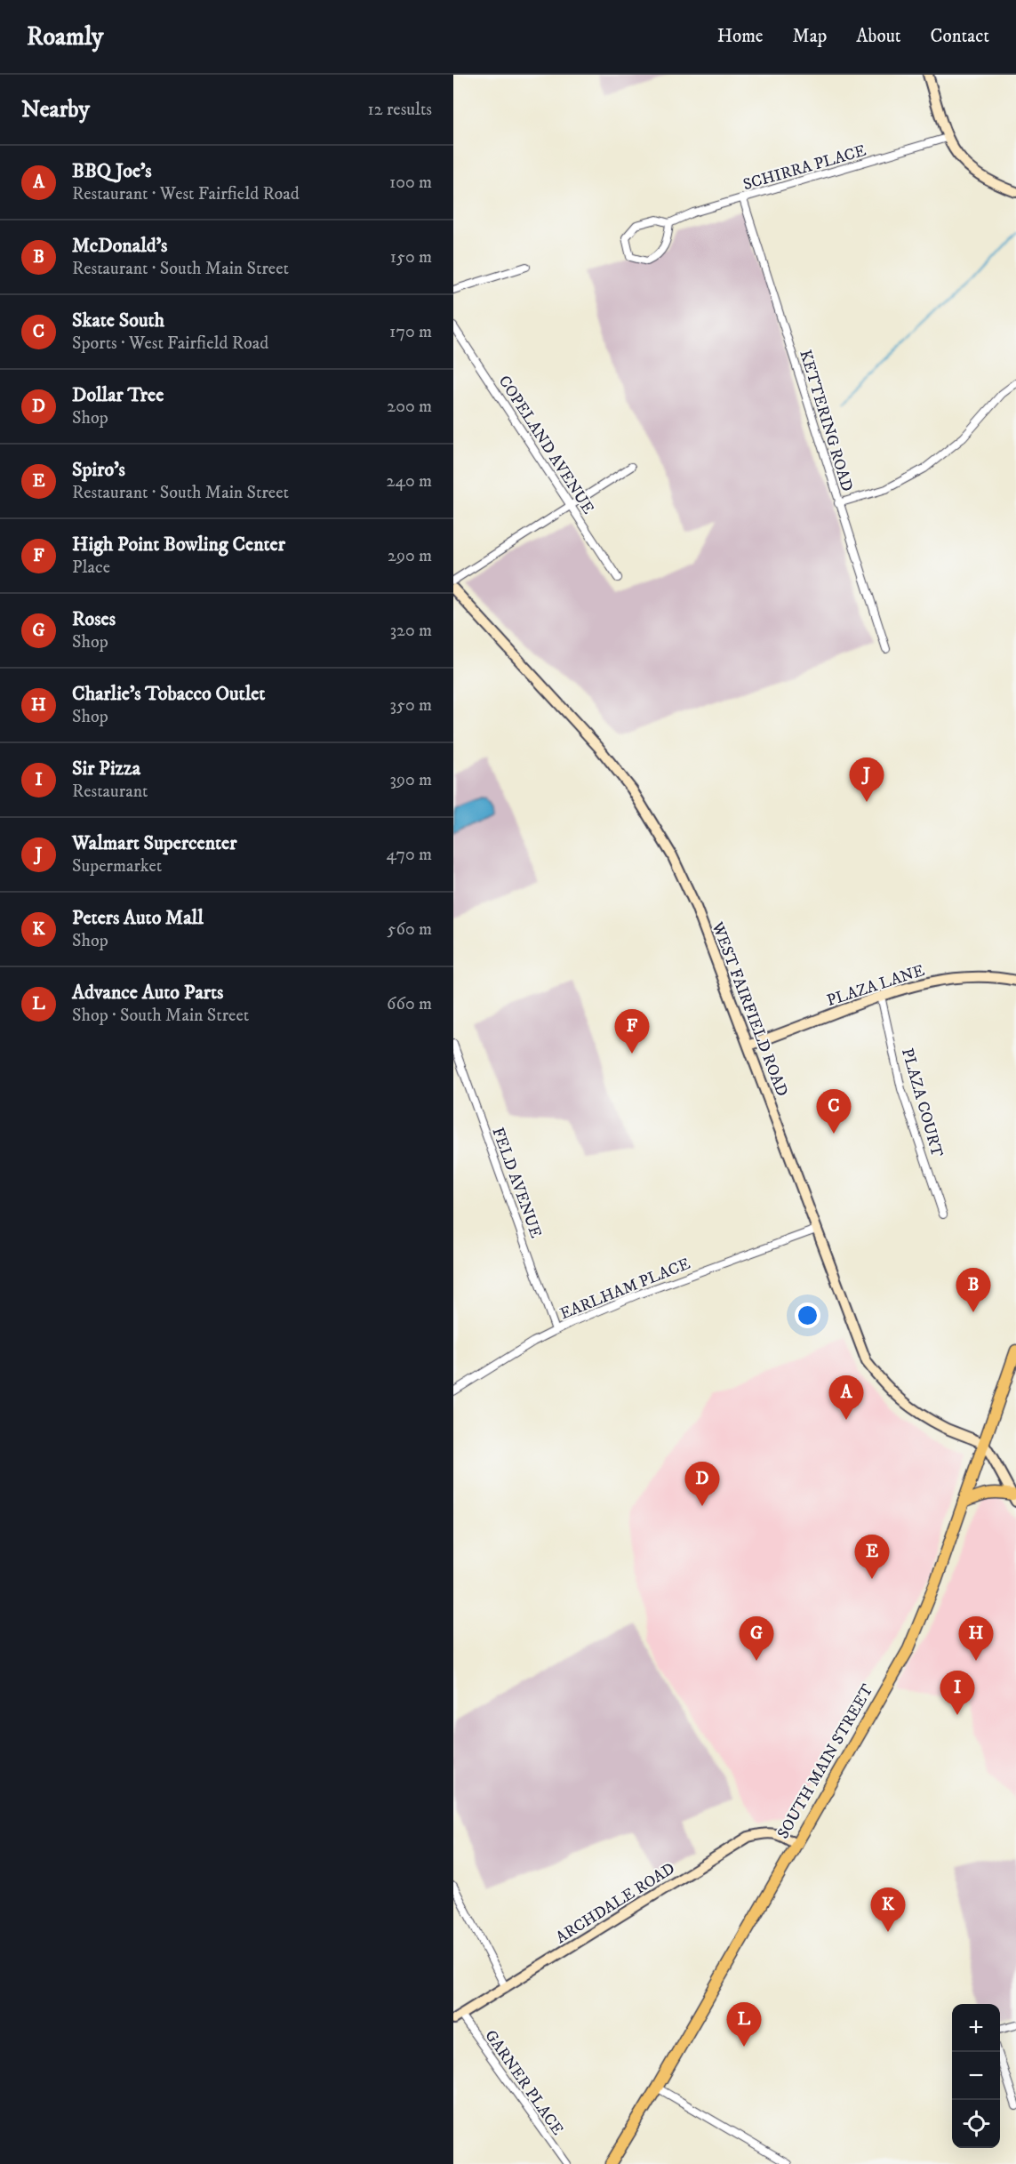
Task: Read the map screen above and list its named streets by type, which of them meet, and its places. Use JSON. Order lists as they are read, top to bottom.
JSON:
{
  "streets": {
    "main road": [
      "PLAZA LANE",
      "WEST FAIRFIELD ROAD",
      "SOUTH MAIN STREET",
      "ARCHDALE ROAD"
    ],
    "street": [
      "SCHIRRA PLACE",
      "KETTERING ROAD",
      "COPELAND AVENUE",
      "PLAZA COURT",
      "FELD AVENUE",
      "EARLHAM PLACE",
      "GARNER PLACE"
    ]
  },
  "crossings": [
    ["SCHIRRA PLACE", "KETTERING ROAD"],
    ["PLAZA LANE", "WEST FAIRFIELD ROAD"],
    ["PLAZA LANE", "PLAZA COURT"],
    ["WEST FAIRFIELD ROAD", "EARLHAM PLACE"],
    ["WEST FAIRFIELD ROAD", "SOUTH MAIN STREET"],
    ["FELD AVENUE", "EARLHAM PLACE"],
    ["SOUTH MAIN STREET", "ARCHDALE ROAD"],
    ["ARCHDALE ROAD", "GARNER PLACE"]
  ],
  "page": {
    "header": "Roamly",
    "nav": [
      "Home",
      "Map",
      "About",
      "Contact"
    ],
    "heading": ["Nearby", "12 results"],
    "list": [
      {
        "mark": "A",
        "name": "BBQ Joe's",
        "note": "Restaurant · West Fairfield Road",
        "value": "100 m"
      },
      {
        "mark": "B",
        "name": "McDonald's",
        "note": "Restaurant · South Main Street",
        "value": "150 m"
      },
      {
        "mark": "C",
        "name": "Skate South",
        "note": "Sports · West Fairfield Road",
        "value": "170 m"
      },
      {
        "mark": "D",
        "name": "Dollar Tree",
        "note": "Shop",
        "value": "200 m"
      },
      {
        "mark": "E",
        "name": "Spiro's",
        "note": "Restaurant · South Main Street",
        "value": "240 m"
      },
      {
        "mark": "F",
        "name": "High Point Bowling Center",
        "note": "Place",
        "value": "290 m"
      },
      {
        "mark": "G",
        "name": "Roses",
        "note": "Shop",
        "value": "320 m"
      },
      {
        "mark": "H",
        "name": "Charlie's Tobacco Outlet",
        "note": "Shop",
        "value": "350 m"
      },
      {
        "mark": "I",
        "name": "Sir Pizza",
        "note": "Restaurant",
        "value": "390 m"
      },
      {
        "mark": "J",
        "name": "Walmart Supercenter",
        "note": "Supermarket",
        "value": "470 m"
      },
      {
        "mark": "K",
        "name": "Peters Auto Mall",
        "note": "Shop",
        "value": "560 m"
      },
      {
        "mark": "L",
        "name": "Advance Auto Parts",
        "note": "Shop · South Main Street",
        "value": "660 m"
      }
    ],
    "pins": [
      "J",
      "F",
      "C",
      "B",
      "A",
      "D",
      "E",
      "G",
      "H",
      "I",
      "K",
      "L"
    ],
    "map_buttons": ["+", "−"]
  }
}
